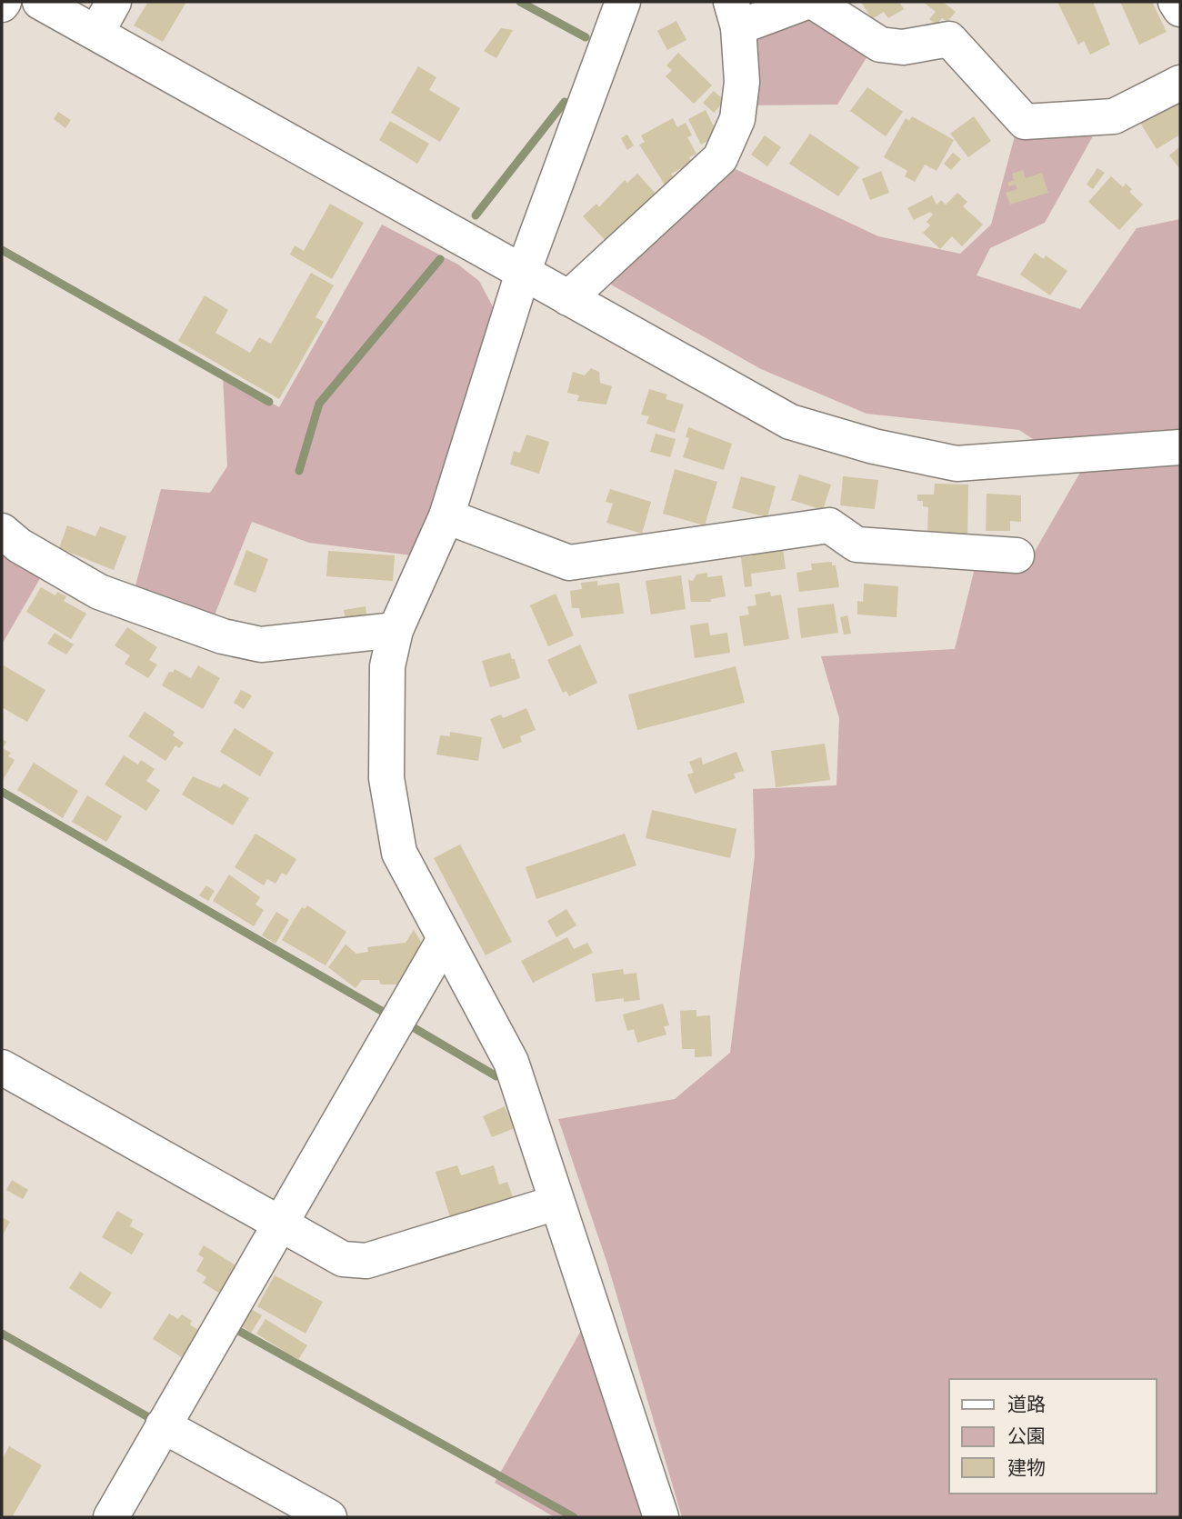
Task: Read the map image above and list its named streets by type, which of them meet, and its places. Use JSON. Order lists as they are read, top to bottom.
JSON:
{
  "legend": ["道路", "公園", "建物"]
}
